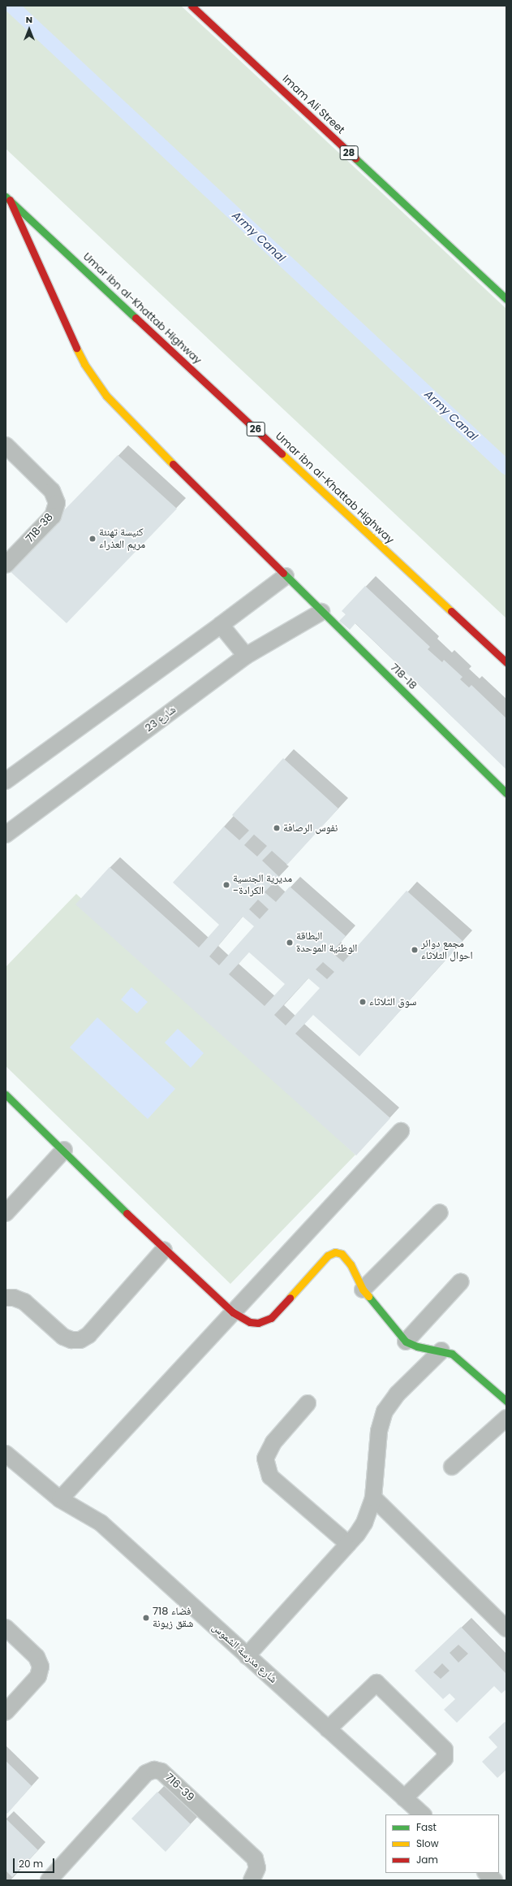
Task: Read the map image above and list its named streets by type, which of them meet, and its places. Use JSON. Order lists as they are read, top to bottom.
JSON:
{
  "streets": {
    "main road": [
      "Imam Ali Street",
      "28",
      "Umar ibn al-Khattab Highway",
      "26",
      "718-18"
    ],
    "street": [
      "718-38",
      "شارع 23",
      "شارع مدرسة الشموس",
      "716-39"
    ]
  },
  "crossings": [
    ["Umar ibn al-Khattab Highway", "718-18"],
    ["718-18", "شارع 23"]
  ],
  "water": ["Army Canal"],
  "places": [
    "كنيسة تهنئة مريم العذراء",
    "نفوس الرصافة",
    "مديرية الجنسية -الكرادة",
    "البطاقة الوطنية الموحدة",
    "مجمع دوائر احوال الثلاثاء",
    "سوق الثلاثاء",
    "فضاء 718 شقق زيونة"
  ],
  "legend": ["Fast", "Slow", "Jam"],
  "scale_bar": "20 m",
  "north": "top"
}
